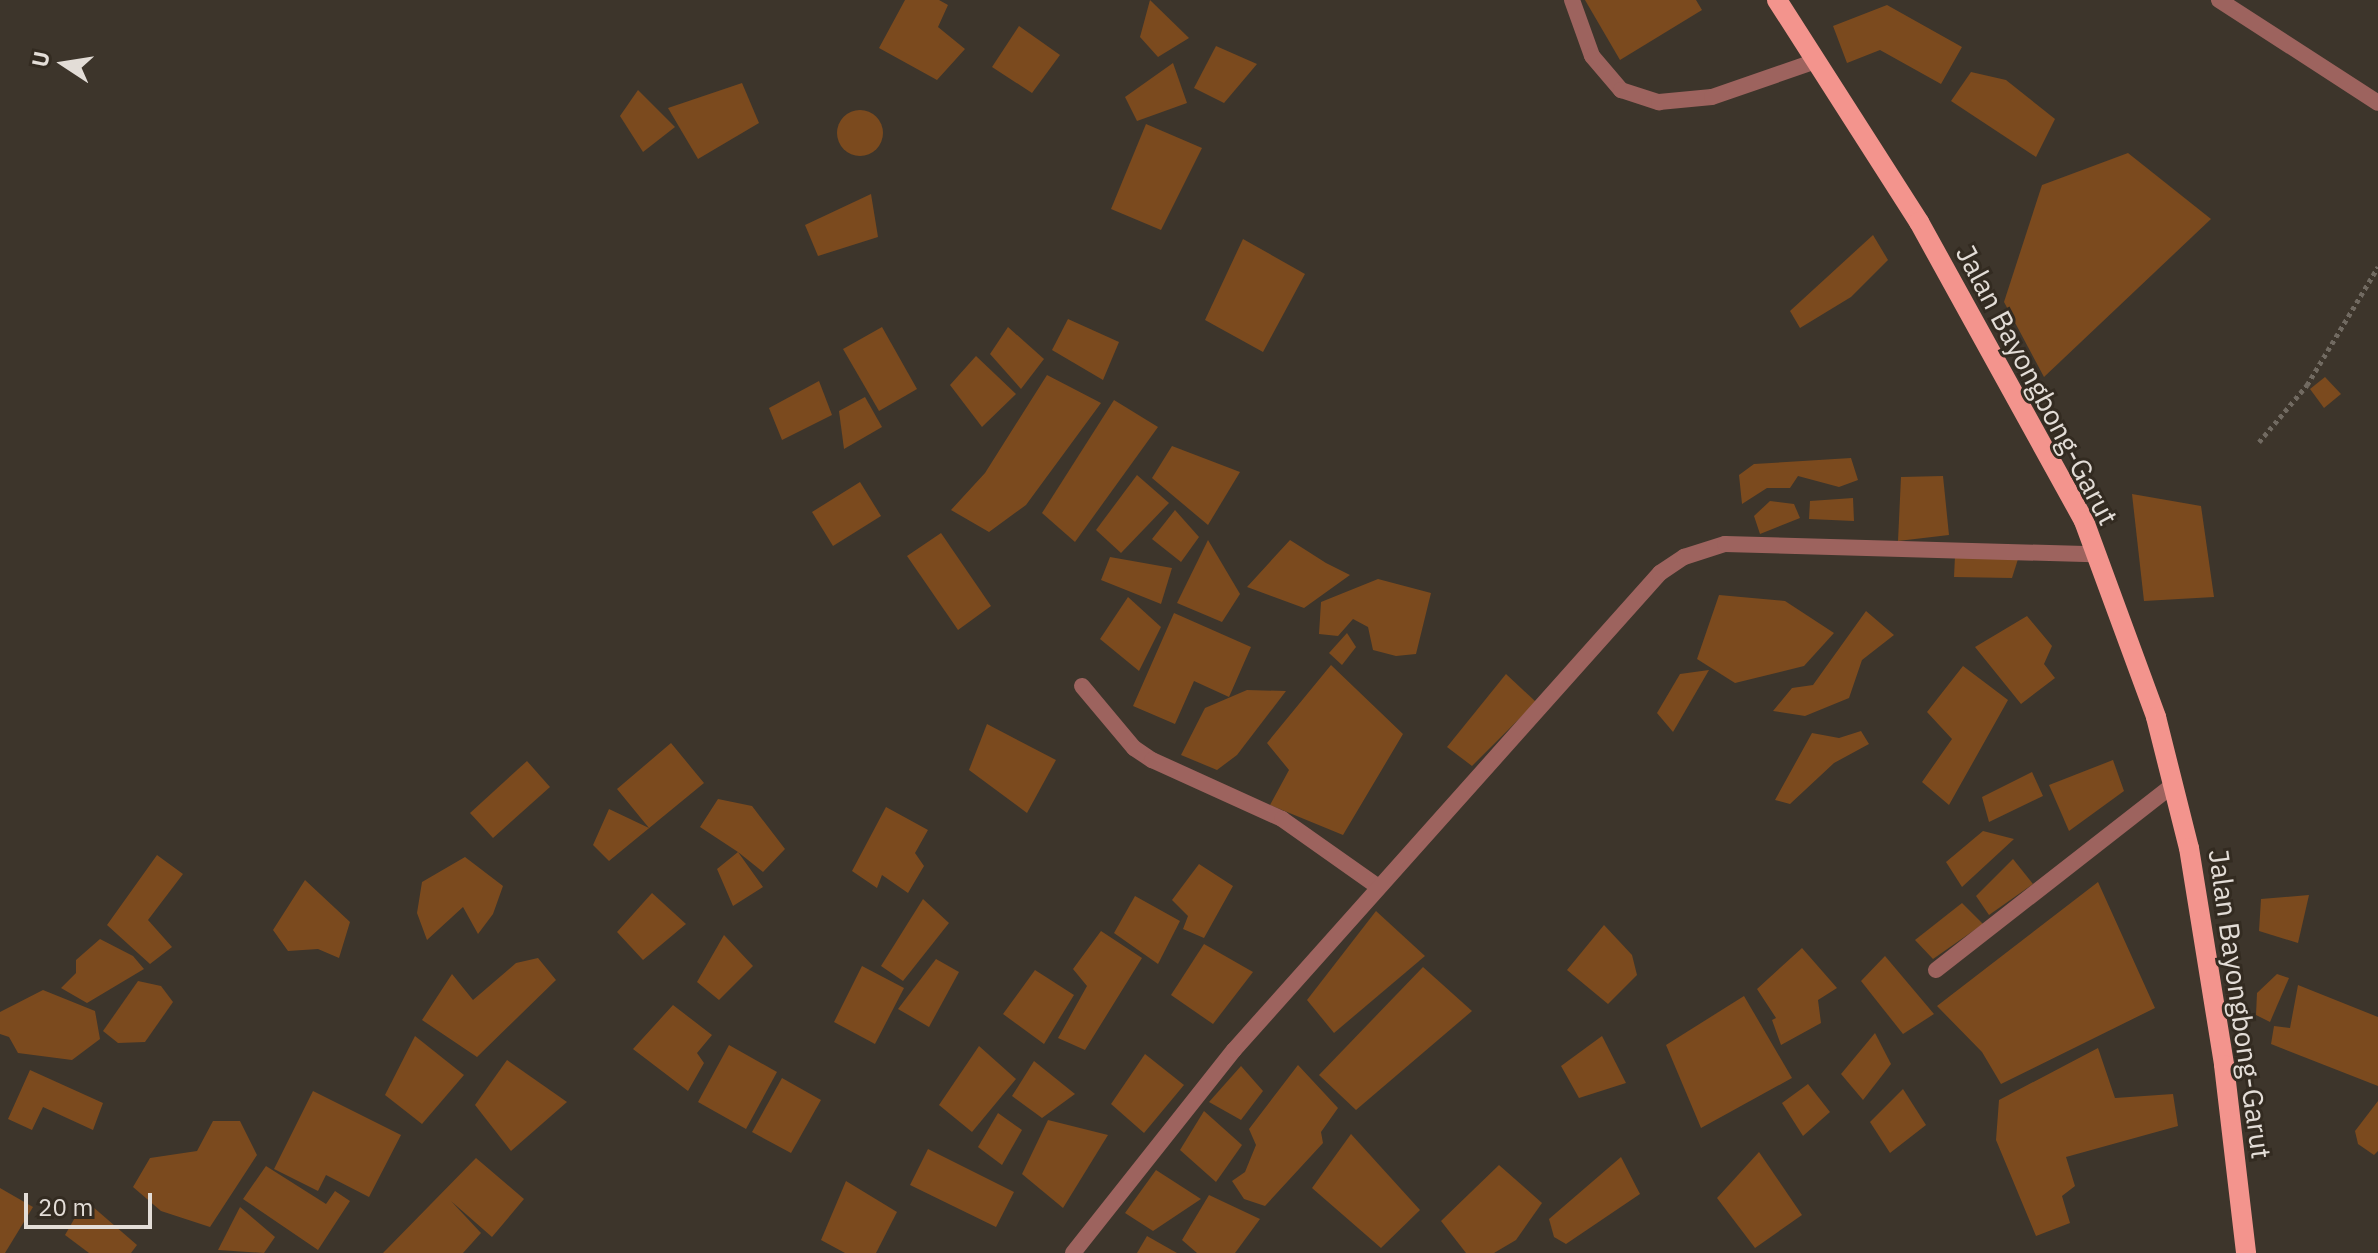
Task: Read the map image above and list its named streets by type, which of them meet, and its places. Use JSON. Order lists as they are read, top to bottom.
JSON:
{
  "streets": {
    "main road": ["Jalan Bayongbong-Garut"]
  },
  "scale_bar": "20 m",
  "north": "left"
}
